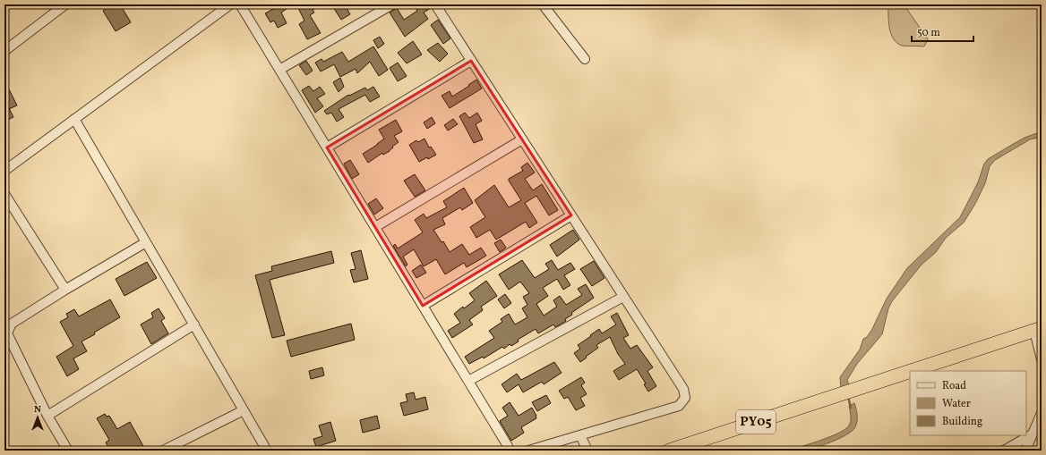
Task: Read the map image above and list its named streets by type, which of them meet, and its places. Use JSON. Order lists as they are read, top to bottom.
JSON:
{
  "streets": {
    "highway": ["PY05"]
  },
  "legend": ["Road", "Water", "Building"],
  "scale_bar": "50 m",
  "north": "top"
}
